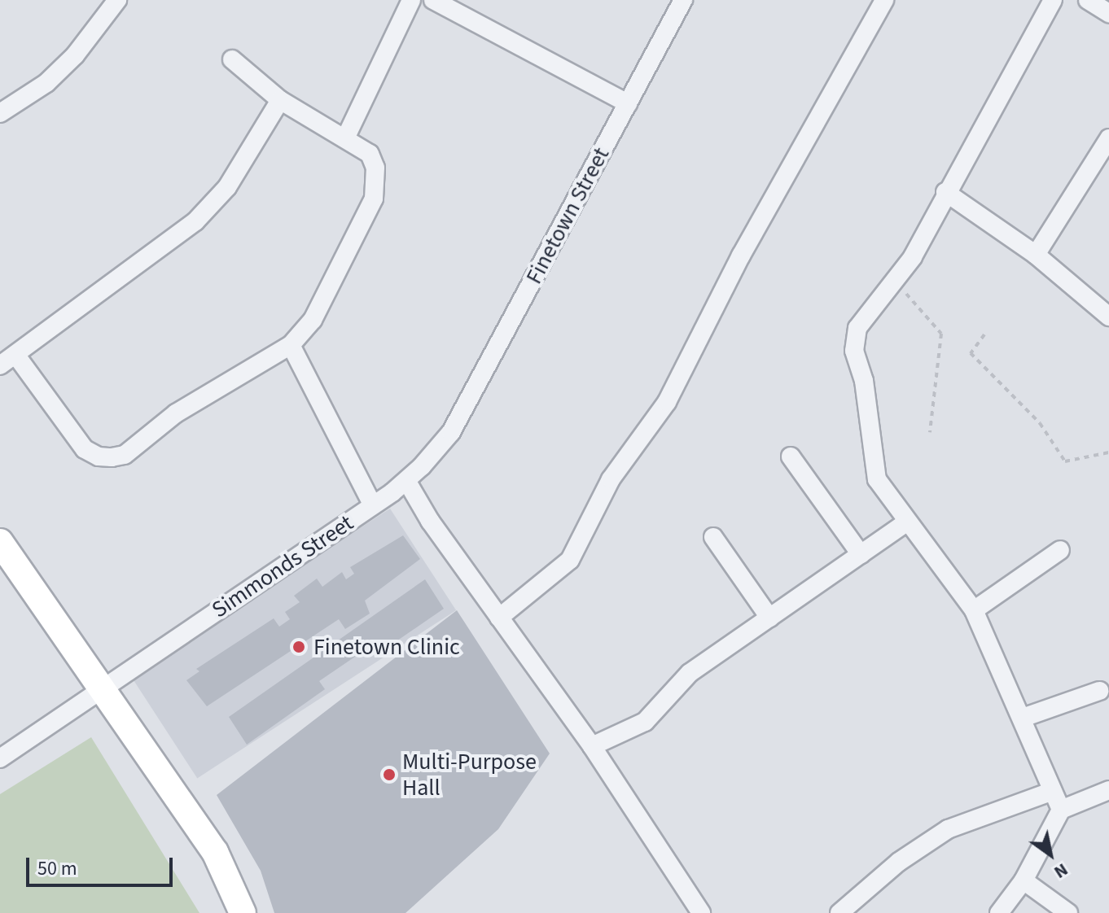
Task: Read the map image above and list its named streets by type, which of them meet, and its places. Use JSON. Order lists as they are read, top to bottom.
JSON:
{
  "streets": {
    "street": ["Finetown Street", "Simmonds Street"]
  },
  "crossings": [
    ["Finetown Street", "Simmonds Street"]
  ],
  "places": ["Finetown Clinic", "Multi-Purpose Hall"],
  "scale_bar": "50 m",
  "north": "bottom right"
}
